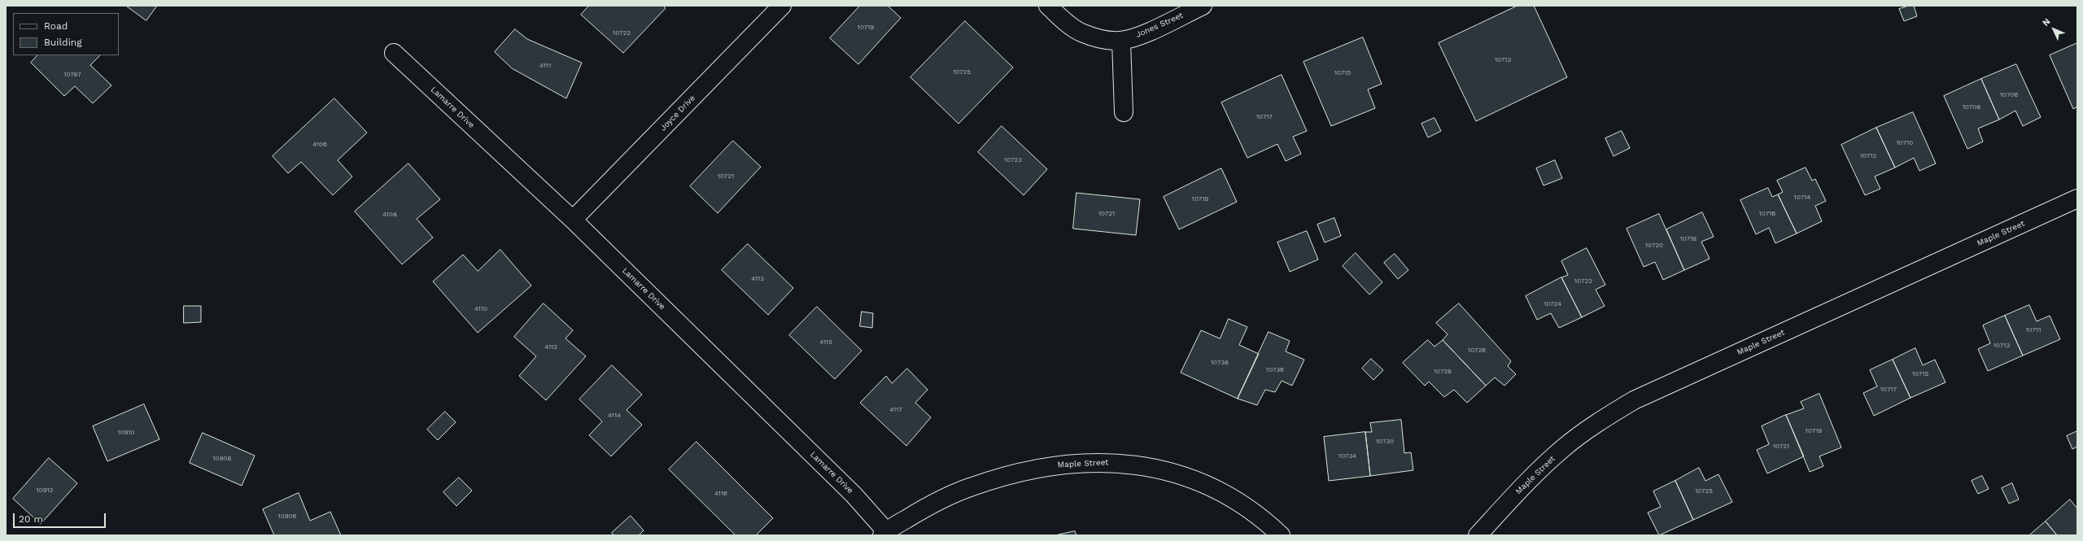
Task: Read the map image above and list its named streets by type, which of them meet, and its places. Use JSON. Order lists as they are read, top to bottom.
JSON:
{
  "streets": {
    "street": [
      "Jones Street",
      "Lamarre Drive",
      "Joyce Drive",
      "Maple Street"
    ]
  },
  "crossings": [
    ["Lamarre Drive", "Joyce Drive"],
    ["Lamarre Drive", "Maple Street"]
  ],
  "house_numbers": [
    "10719",
    "10722",
    "10713",
    "4111",
    "10725",
    "10715",
    "10787",
    "10706",
    "10708",
    "10717",
    "10710",
    "4106",
    "10712",
    "10723",
    "10721",
    "10714",
    "10719",
    "10721",
    "10716",
    "4108",
    "10718",
    "10720",
    "4113",
    "10722",
    "10724",
    "4110",
    "10711",
    "4115",
    "10713",
    "4112",
    "10726",
    "10738",
    "10736",
    "10728",
    "10715",
    "10717",
    "4117",
    "4114",
    "10719",
    "10910",
    "10730",
    "10721",
    "10734",
    "10908",
    "10912",
    "10725",
    "4116",
    "10906"
  ],
  "legend": ["Road", "Building"],
  "scale_bar": "20 m",
  "north": "top left"
}
